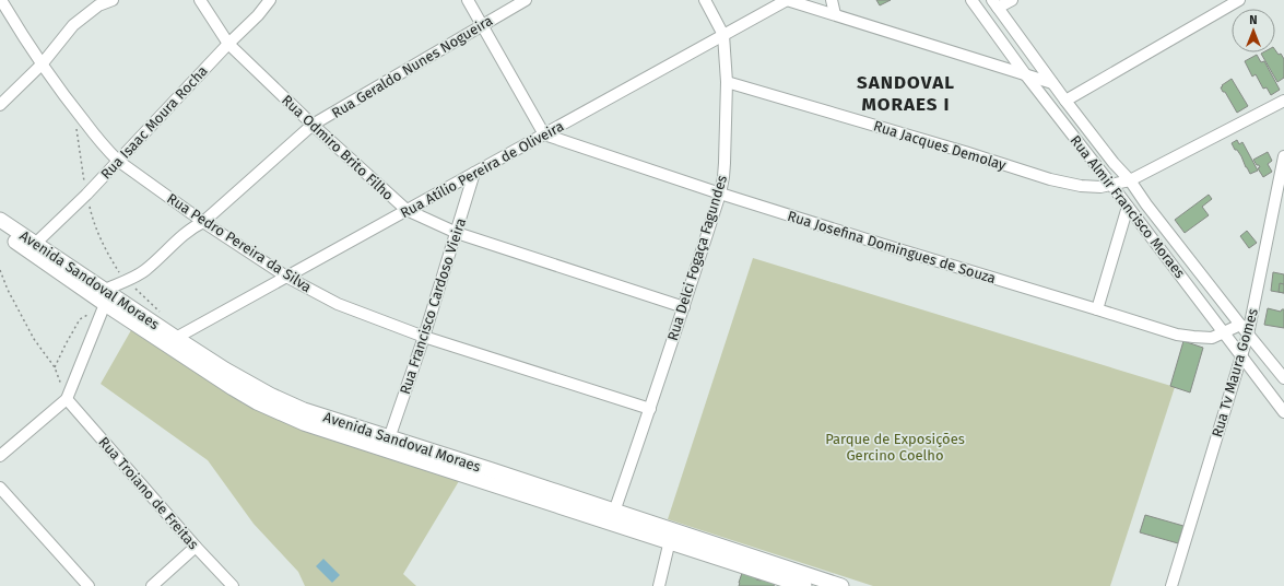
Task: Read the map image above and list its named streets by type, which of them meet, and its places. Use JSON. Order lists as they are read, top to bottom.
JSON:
{
  "streets": {
    "main road": ["Avenida Sandoval Moraes"],
    "street": [
      "Rua Geraldo Nunes Nogueira",
      "Rua Isaac Moura Rocha",
      "Rua Jacques Demolay",
      "Rua Odmiro Brito Filho",
      "Rua Atílio Pereira de Oliveira",
      "Rua Almir Francisco Moraes",
      "Rua Pedro Pereira da Silva",
      "Rua Josefina Domingues de Souza",
      "Rua Delci Fogaça Fagundes",
      "Rua Francisco Cardoso Vieira",
      "Rua Tv Maura Gomes",
      "Rua Troiano de Freitas"
    ]
  },
  "crossings": [
    ["Rua Geraldo Nunes Nogueira", "Rua Odmiro Brito Filho"],
    ["Rua Geraldo Nunes Nogueira", "Rua Pedro Pereira da Silva"],
    ["Rua Geraldo Nunes Nogueira", "Avenida Sandoval Moraes"],
    ["Rua Isaac Moura Rocha", "Rua Odmiro Brito Filho"],
    ["Rua Isaac Moura Rocha", "Rua Pedro Pereira da Silva"],
    ["Rua Isaac Moura Rocha", "Avenida Sandoval Moraes"],
    ["Rua Jacques Demolay", "Rua Almir Francisco Moraes"],
    ["Rua Jacques Demolay", "Rua Delci Fogaça Fagundes"],
    ["Rua Odmiro Brito Filho", "Rua Atílio Pereira de Oliveira"],
    ["Rua Odmiro Brito Filho", "Rua Delci Fogaça Fagundes"],
    ["Rua Odmiro Brito Filho", "Rua Francisco Cardoso Vieira"],
    ["Rua Atílio Pereira de Oliveira", "Rua Pedro Pereira da Silva"],
    ["Rua Atílio Pereira de Oliveira", "Rua Josefina Domingues de Souza"],
    ["Rua Atílio Pereira de Oliveira", "Rua Delci Fogaça Fagundes"],
    ["Rua Atílio Pereira de Oliveira", "Avenida Sandoval Moraes"],
    ["Rua Atílio Pereira de Oliveira", "Rua Francisco Cardoso Vieira"],
    ["Rua Almir Francisco Moraes", "Rua Josefina Domingues de Souza"],
    ["Rua Almir Francisco Moraes", "Rua Tv Maura Gomes"],
    ["Rua Pedro Pereira da Silva", "Rua Delci Fogaça Fagundes"],
    ["Rua Pedro Pereira da Silva", "Rua Francisco Cardoso Vieira"],
    ["Rua Josefina Domingues de Souza", "Rua Delci Fogaça Fagundes"],
    ["Rua Delci Fogaça Fagundes", "Avenida Sandoval Moraes"],
    ["Avenida Sandoval Moraes", "Rua Francisco Cardoso Vieira"]
  ],
  "districts": ["SANDOVAL MORAES I"],
  "parks": ["Parque de Exposições Gercino Coelho"],
  "north": "top"
}
